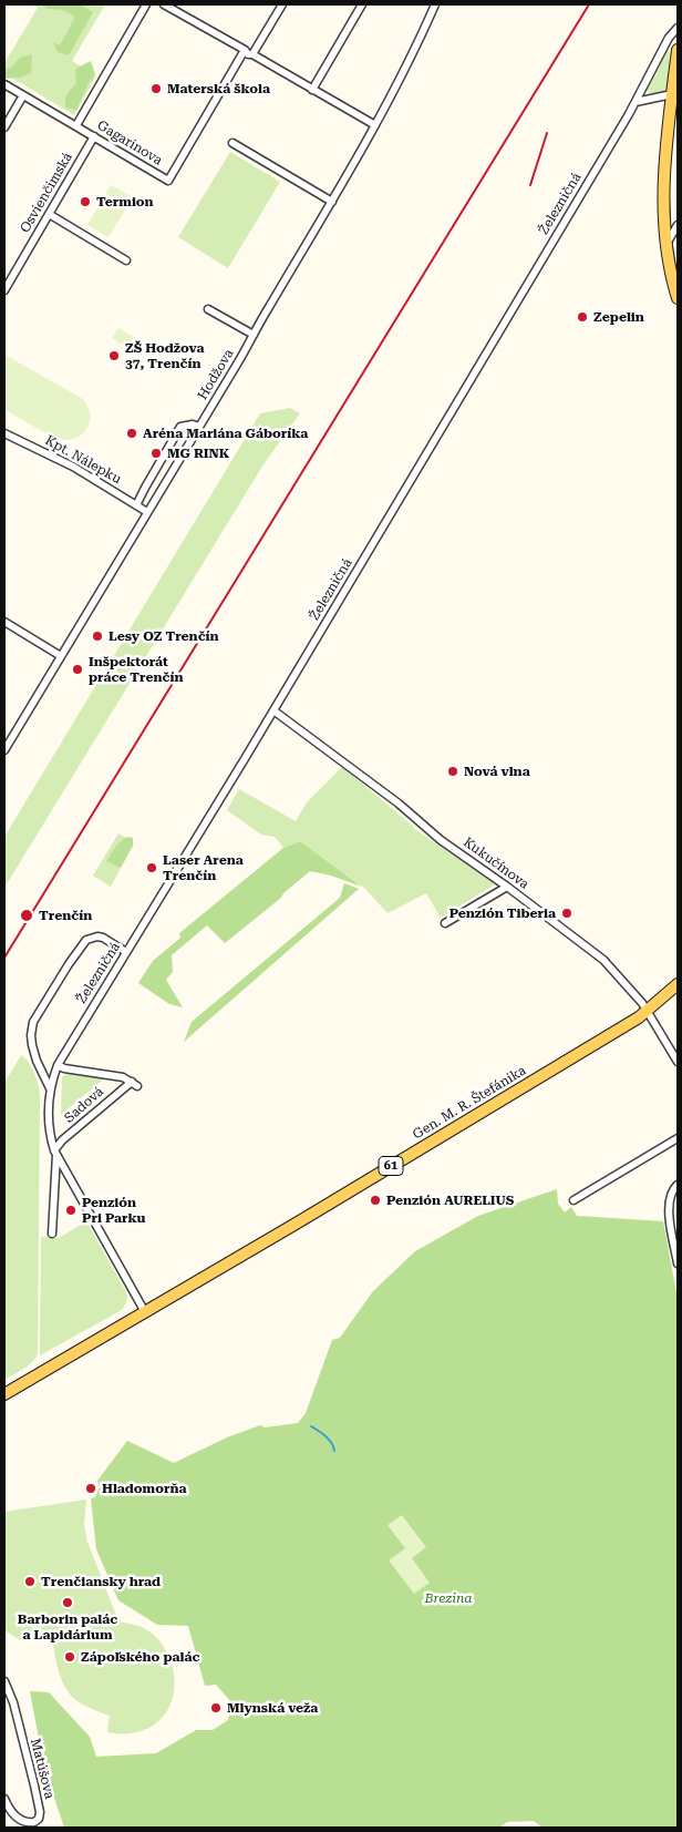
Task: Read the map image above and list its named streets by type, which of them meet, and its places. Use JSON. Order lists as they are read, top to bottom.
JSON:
{
  "streets": {
    "main road": ["Gen. M. R. Štefánika", "61"],
    "street": [
      "Gagarinova",
      "Osvienčimská",
      "Železničná",
      "Hodžova",
      "Kpt. Nálepku",
      "Kukučínova",
      "Sadová",
      "Matúšova"
    ]
  },
  "crossings": [
    ["Gagarinova", "Osvienčimská"],
    ["Železničná", "Kukučínova"],
    ["Železničná", "Sadová"],
    ["Hodžova", "Kpt. Nálepku"],
    ["Kukučínova", "Gen. M. R. Štefánika"],
    ["Kukučínova", "61"],
    ["Gen. M. R. Štefánika", "61"]
  ],
  "parks": ["Brezina"],
  "places": [
    "Materská škola",
    "Termion",
    "Zepelin",
    "ZŠ Hodžova 37, Trenčín",
    "Aréna Mariána Gáboríka",
    "MG RINK",
    "Lesy OZ Trenčín",
    "Inšpektorát práce Trenčín",
    "Nová vlna",
    "Laser Arena Trenčín",
    "Penzión Tiberia",
    "Trenčín",
    "Penzión AURELIUS",
    "Penzión Pri Parku",
    "Hladomorňa",
    "Trenčiansky hrad",
    "Barborin palác a Lapidárium",
    "Zápoľského palác",
    "Mlynská veža"
  ]
}
